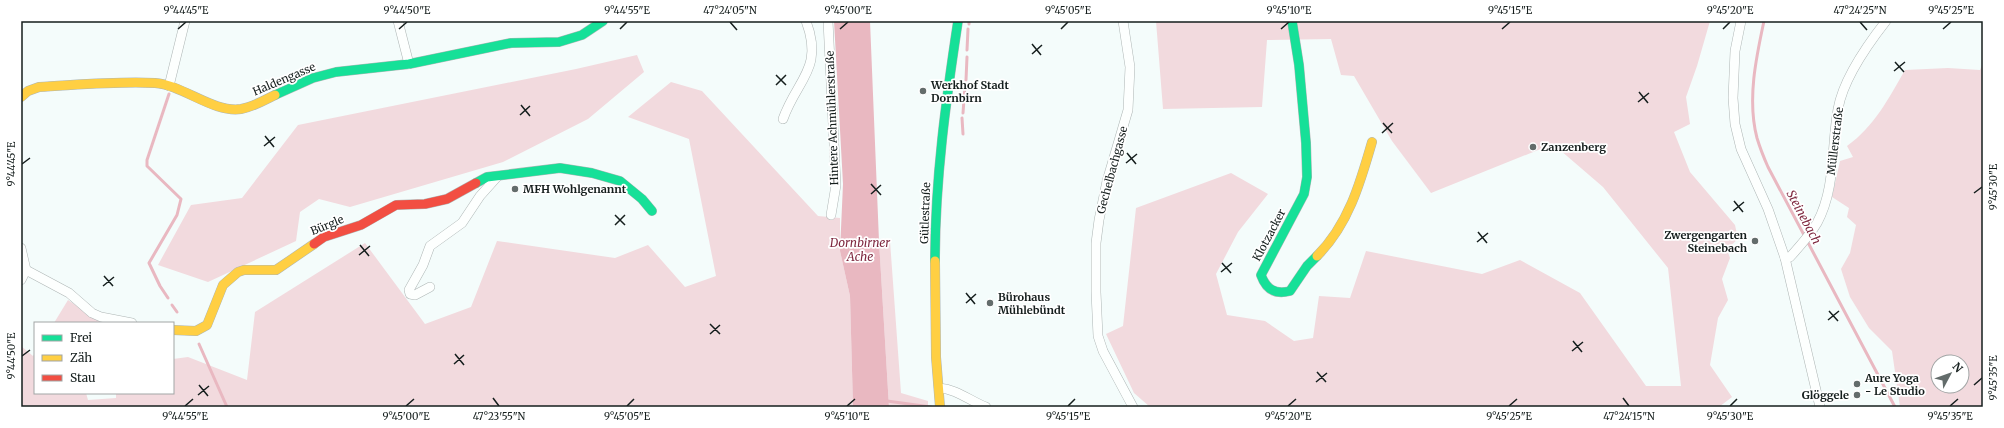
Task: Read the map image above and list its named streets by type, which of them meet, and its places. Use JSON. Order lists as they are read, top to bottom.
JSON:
{
  "streets": {
    "street": [
      "Haldengasse",
      "Hintere Achmühlerstraße",
      "Müllerstraße",
      "Gechelbachgasse",
      "Gütlestraße",
      "Bürgle",
      "Klotzacker"
    ]
  },
  "water": ["Steinebach", "Dornbirner Ache"],
  "places": [
    "Werkhof Stadt Dornbirn",
    "Zanzenberg",
    "MFH Wohlgenannt",
    "Zwergengarten Steinebach",
    "Bürohaus Mühlebündt",
    "Aure Yoga - Le Studio",
    "Glöggele"
  ],
  "legend": ["Frei", "Zäh", "Stau"],
  "north": "top right",
  "coordinates": [
    "9°44'45\"E",
    "9°44'50\"E",
    "9°44'55\"E",
    "47°24'05\"N",
    "9°45'00\"E",
    "9°45'05\"E",
    "9°45'10\"E",
    "9°45'15\"E",
    "9°45'20\"E",
    "47°24'25\"N",
    "9°45'25\"E",
    "9°45'30\"E",
    "9°45'35\"E",
    "47°23'55\"N",
    "47°24'15\"N"
  ]
}
